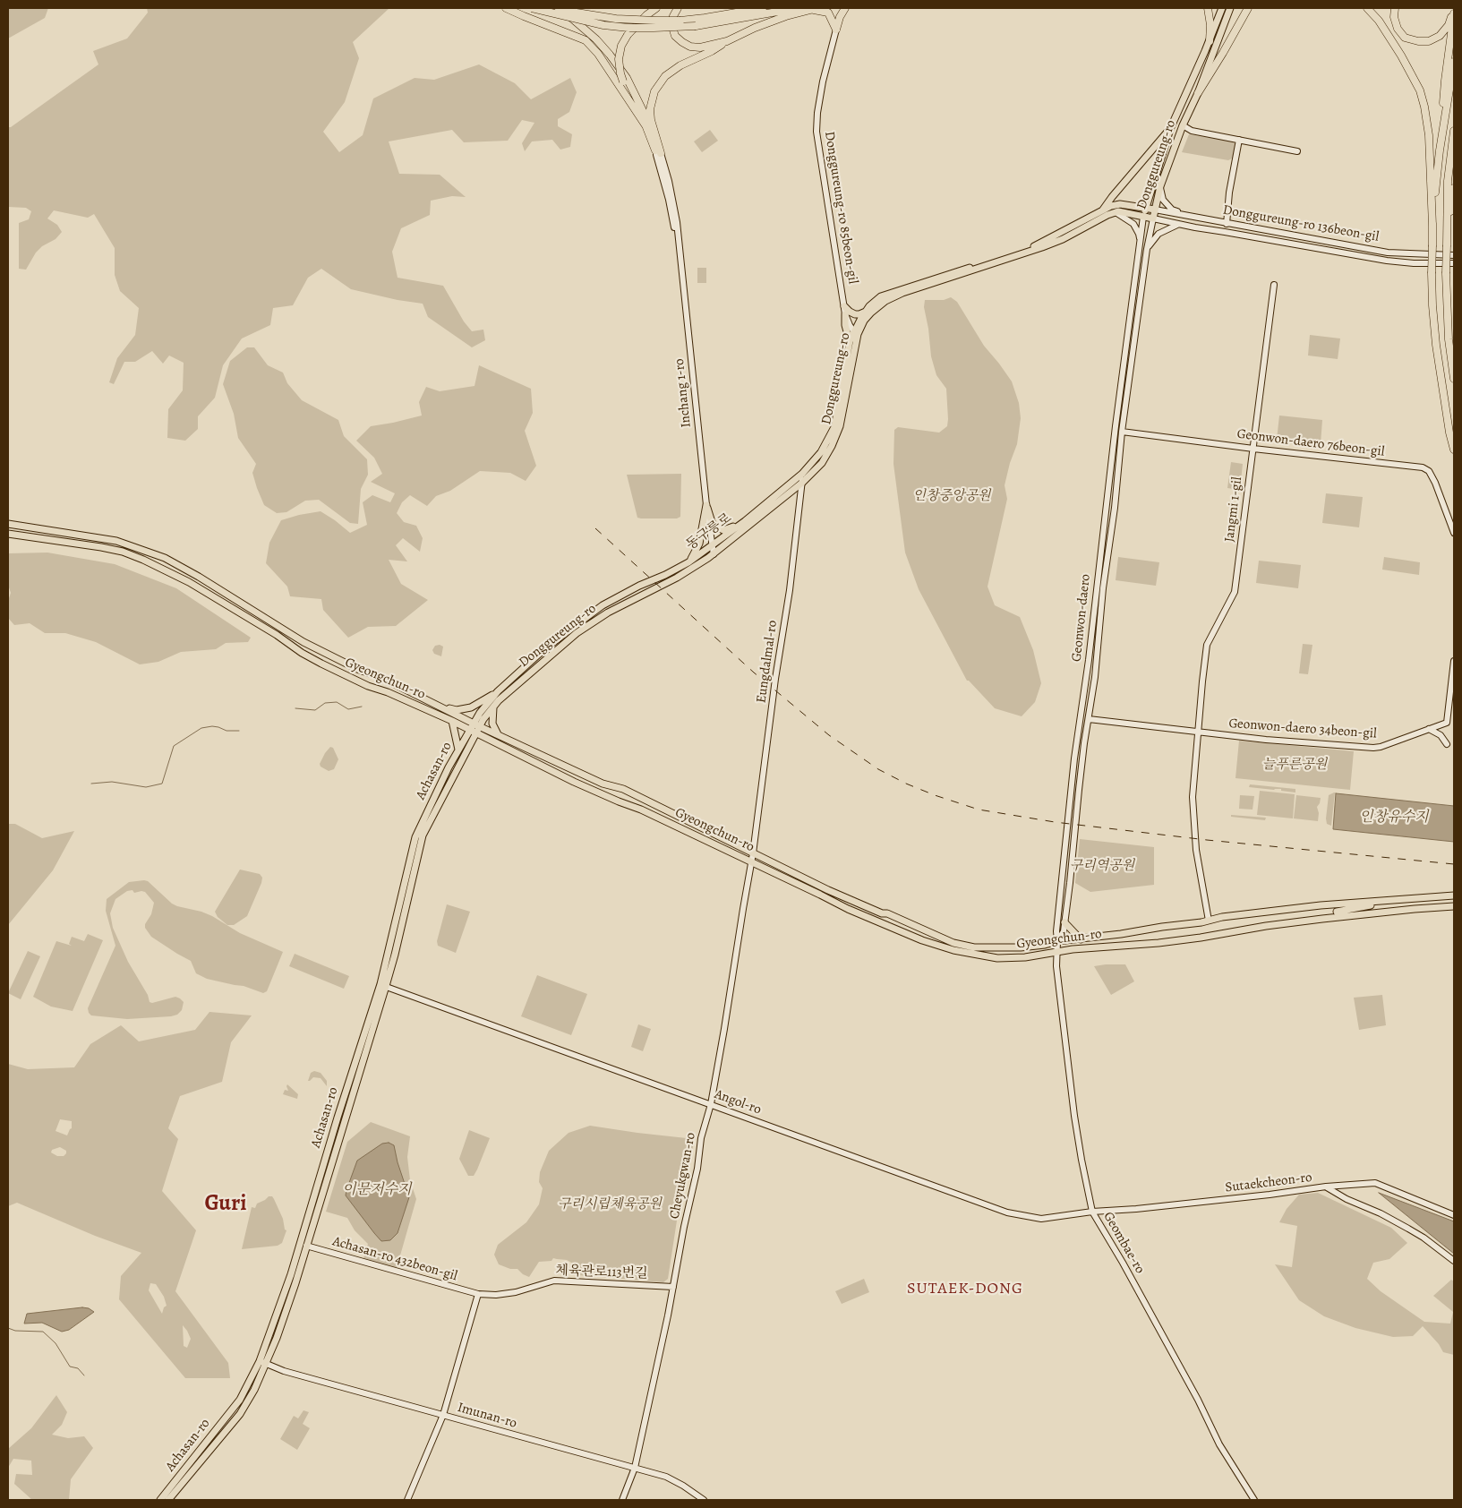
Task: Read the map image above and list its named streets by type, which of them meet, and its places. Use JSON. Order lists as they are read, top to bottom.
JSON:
{
  "streets": {
    "main road": [
      "Donggureung-ro",
      "Donggureung-ro 136beon-gil",
      "동구릉로",
      "Geonwon-daero",
      "Gyeongchun-ro",
      "Achasan-ro"
    ],
    "street": [
      "Donggureung-ro 85beon-gil",
      "Inchang 1-ro",
      "Geonwon-daero 76beon-gil",
      "Jangmi 1-gil",
      "Eungdalmal-ro",
      "Geonwon-daero 34beon-gil",
      "Angol-ro",
      "Cheyukgwan-ro",
      "Sutaekcheon-ro",
      "Geombae-ro",
      "Achasan-ro 432beon-gil",
      "체육관로113번길",
      "Imunan-ro"
    ]
  },
  "crossings": [
    ["Donggureung-ro", "Donggureung-ro 85beon-gil"],
    ["Donggureung-ro", "Donggureung-ro 136beon-gil"],
    ["Donggureung-ro", "Inchang 1-ro"],
    ["Donggureung-ro", "동구릉로"],
    ["Donggureung-ro", "Geonwon-daero"],
    ["Donggureung-ro", "Eungdalmal-ro"],
    ["Donggureung-ro", "Gyeongchun-ro"],
    ["Donggureung-ro", "Achasan-ro"],
    ["Donggureung-ro 136beon-gil", "Geonwon-daero"],
    ["Inchang 1-ro", "동구릉로"],
    ["Geonwon-daero 76beon-gil", "Jangmi 1-gil"],
    ["Geonwon-daero 76beon-gil", "Geonwon-daero"],
    ["Jangmi 1-gil", "Geonwon-daero 34beon-gil"],
    ["Geonwon-daero", "Gyeongchun-ro"],
    ["Geonwon-daero", "Geonwon-daero 34beon-gil"],
    ["Geonwon-daero", "Geombae-ro"],
    ["Eungdalmal-ro", "Gyeongchun-ro"],
    ["Eungdalmal-ro", "Cheyukgwan-ro"],
    ["Gyeongchun-ro", "Achasan-ro"],
    ["Gyeongchun-ro", "Cheyukgwan-ro"],
    ["Gyeongchun-ro", "Geombae-ro"],
    ["Achasan-ro", "Angol-ro"],
    ["Achasan-ro", "Achasan-ro 432beon-gil"],
    ["Achasan-ro", "Imunan-ro"],
    ["Angol-ro", "Cheyukgwan-ro"],
    ["Angol-ro", "Sutaekcheon-ro"],
    ["Angol-ro", "Geombae-ro"],
    ["Cheyukgwan-ro", "체육관로113번길"],
    ["Cheyukgwan-ro", "Imunan-ro"],
    ["Sutaekcheon-ro", "Geombae-ro"],
    ["Achasan-ro 432beon-gil", "체육관로113번길"]
  ],
  "districts": ["Guri", "SUTAEK-DONG"],
  "water": ["인창유수지", "이문저수지"],
  "parks": [
    "인창중앙공원",
    "늘푸른공원",
    "구리역공원",
    "구리시립체육공원"
  ]
}
